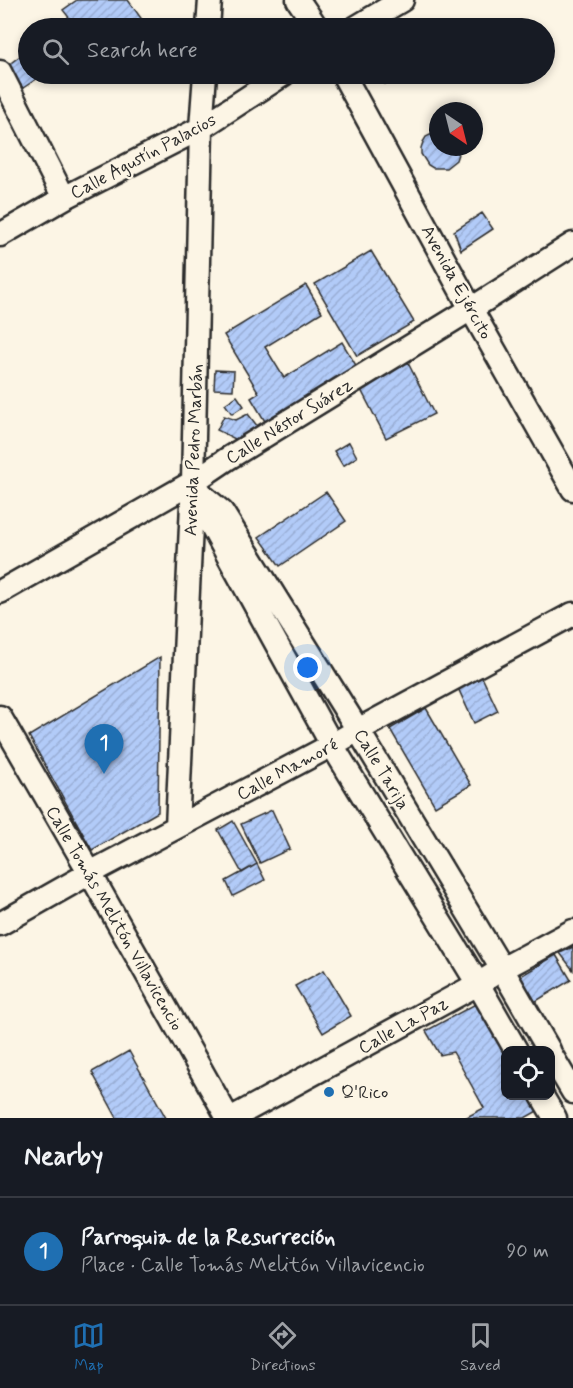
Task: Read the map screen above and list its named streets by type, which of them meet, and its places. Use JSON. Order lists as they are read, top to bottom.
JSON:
{
  "streets": {
    "street": [
      "Calle Agustín Palacios",
      "Avenida Ejército",
      "Calle Néstor Suárez",
      "Avenida Pedro Marbán",
      "Calle Mamoré",
      "Calle Tarija",
      "Calle Tomás Melitón Villavicencio",
      "Calle La Paz"
    ]
  },
  "crossings": [
    ["Calle Agustín Palacios", "Avenida Pedro Marbán"],
    ["Avenida Ejército", "Calle Néstor Suárez"],
    ["Calle Néstor Suárez", "Avenida Pedro Marbán"],
    ["Calle Néstor Suárez", "Calle Tarija"],
    ["Avenida Pedro Marbán", "Calle Mamoré"],
    ["Avenida Pedro Marbán", "Calle Tarija"],
    ["Calle Mamoré", "Calle Tarija"],
    ["Calle Mamoré", "Calle Tomás Melitón Villavicencio"],
    ["Calle Tarija", "Calle La Paz"],
    ["Calle Tomás Melitón Villavicencio", "Calle La Paz"]
  ],
  "places": ["Q'Rico"],
  "north": "bottom right",
  "page": {
    "search": "Search here",
    "pins": "1",
    "heading": "Nearby",
    "list": [
      {
        "mark": "1",
        "name": "Parroquia de la Resurreción",
        "note": "Place · Calle Tomás Melitón Villavicencio",
        "value": "90 m"
      }
    ],
    "nav": ["Map", "Directions", "Saved"]
  }
}
